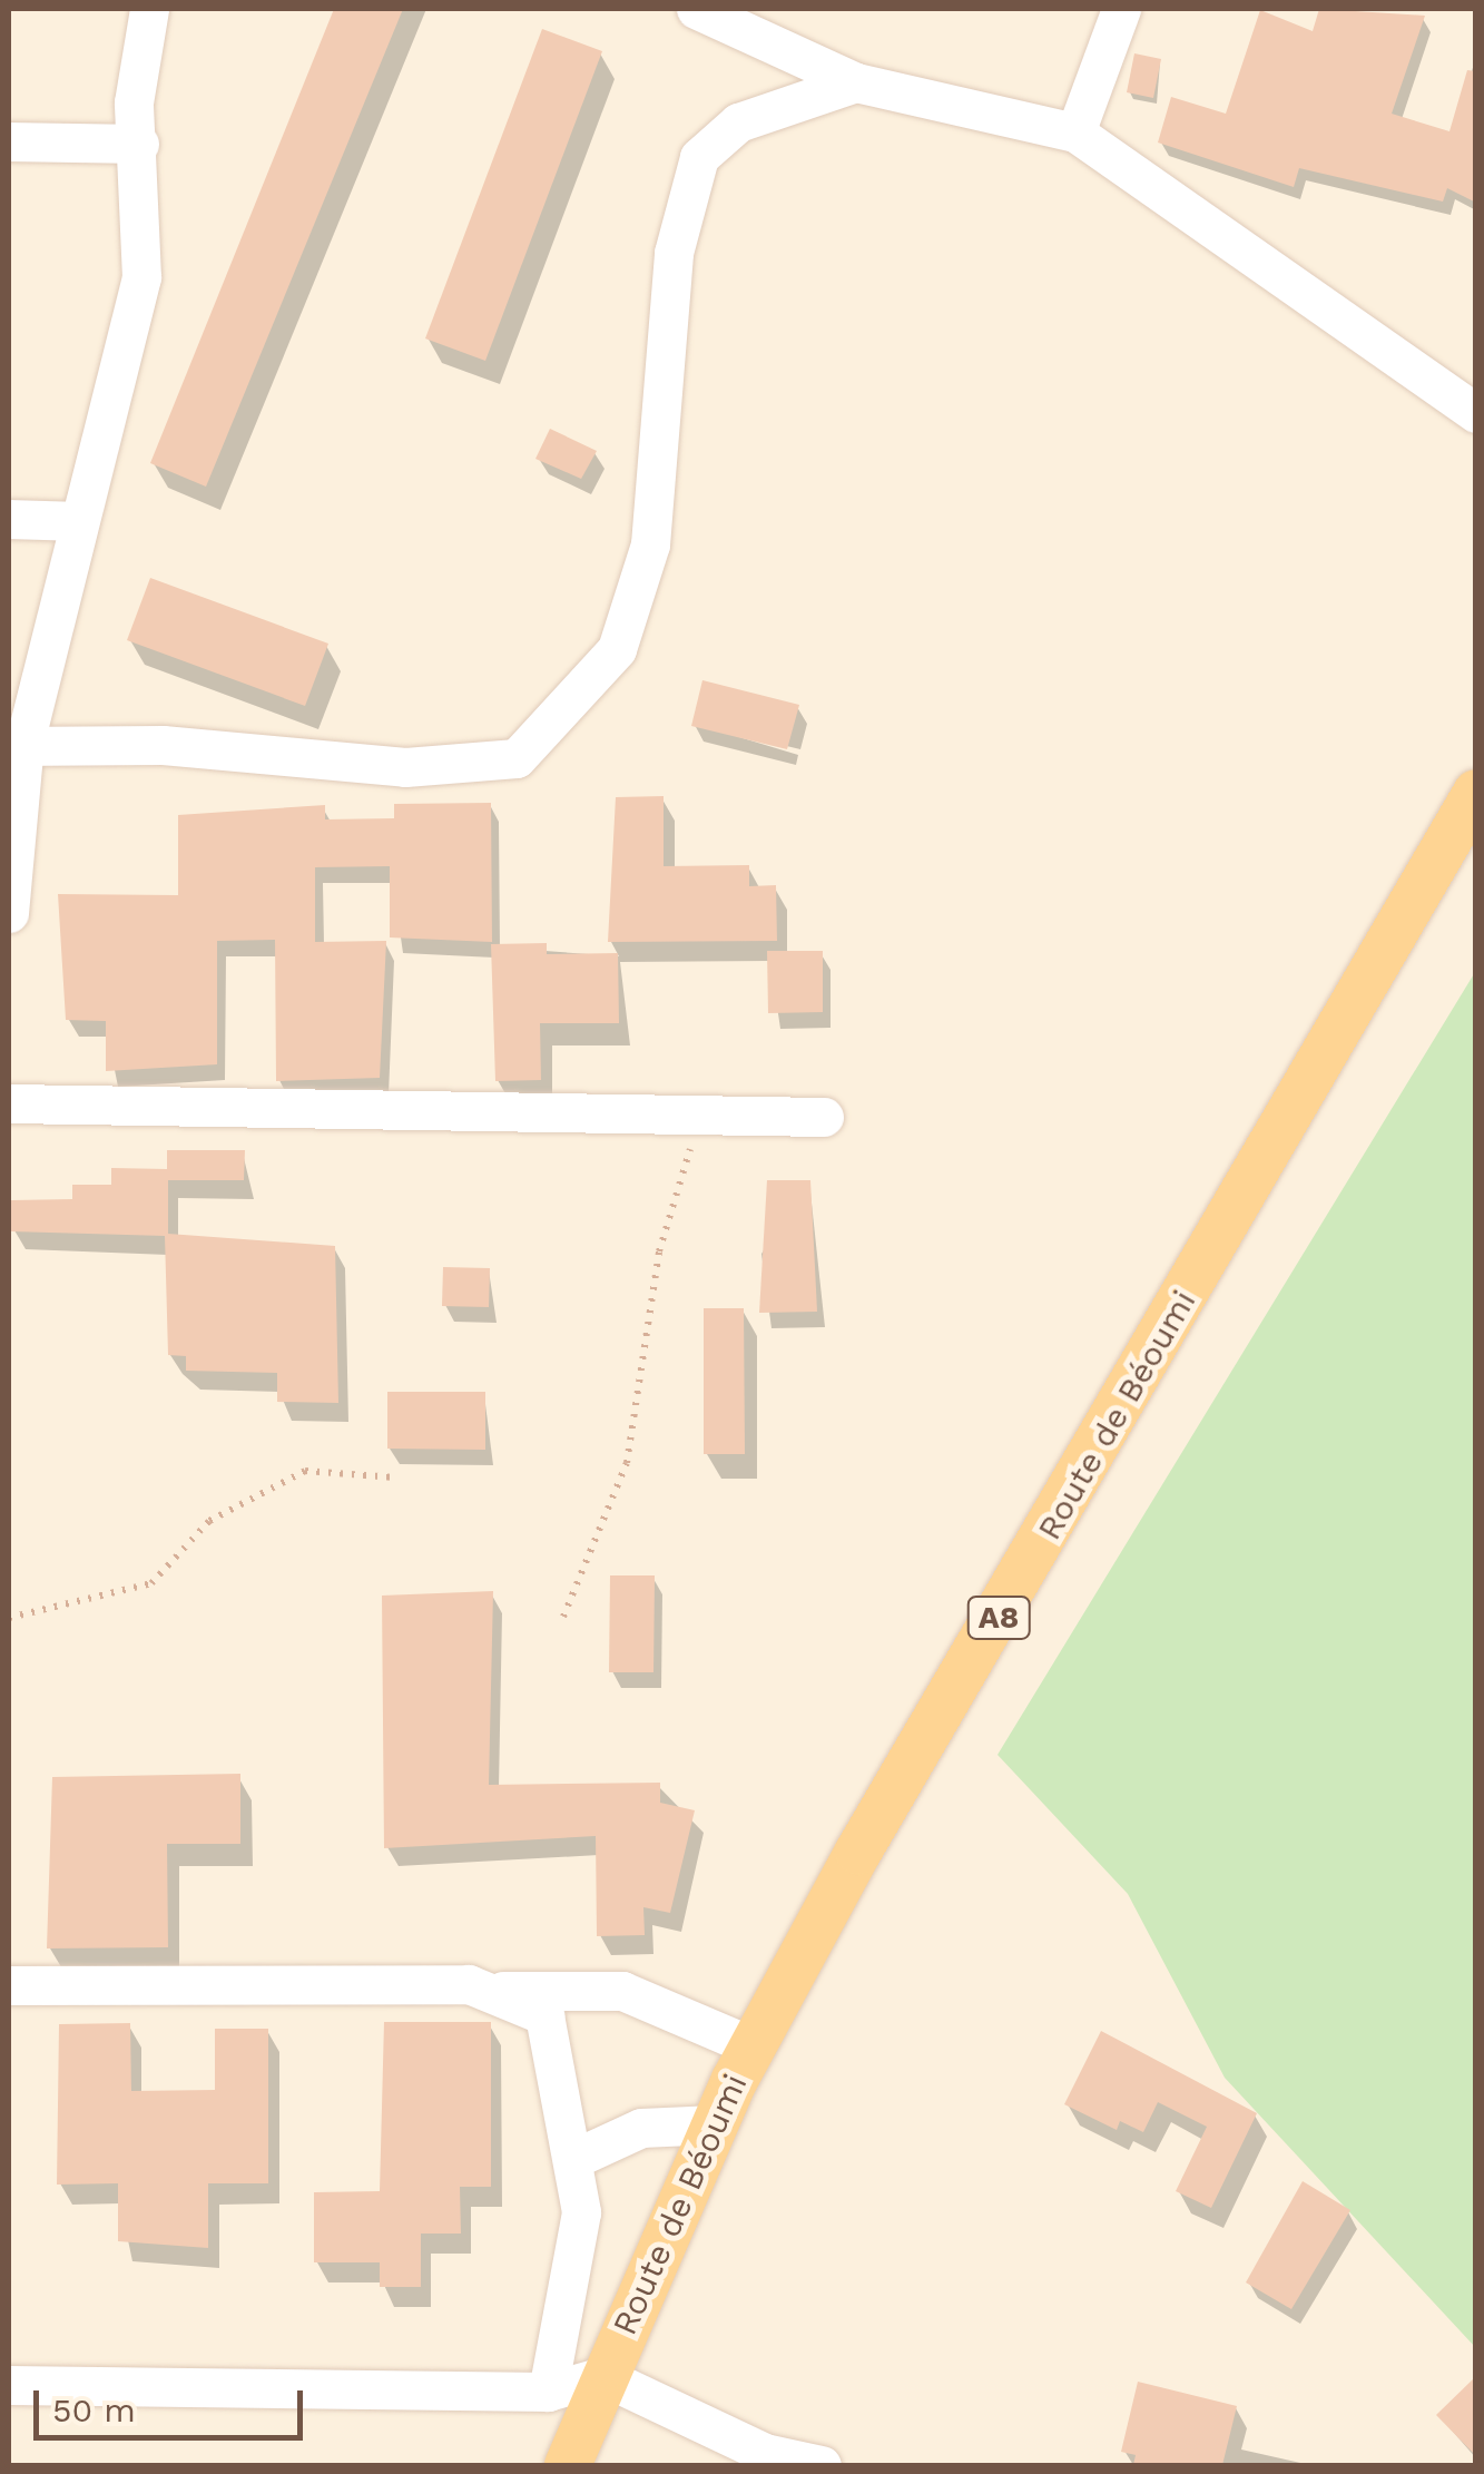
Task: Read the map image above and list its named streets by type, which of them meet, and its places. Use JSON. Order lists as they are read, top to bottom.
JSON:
{
  "streets": {
    "main road": ["Route de Béoumi", "A8"]
  },
  "scale_bar": "50 m"
}
